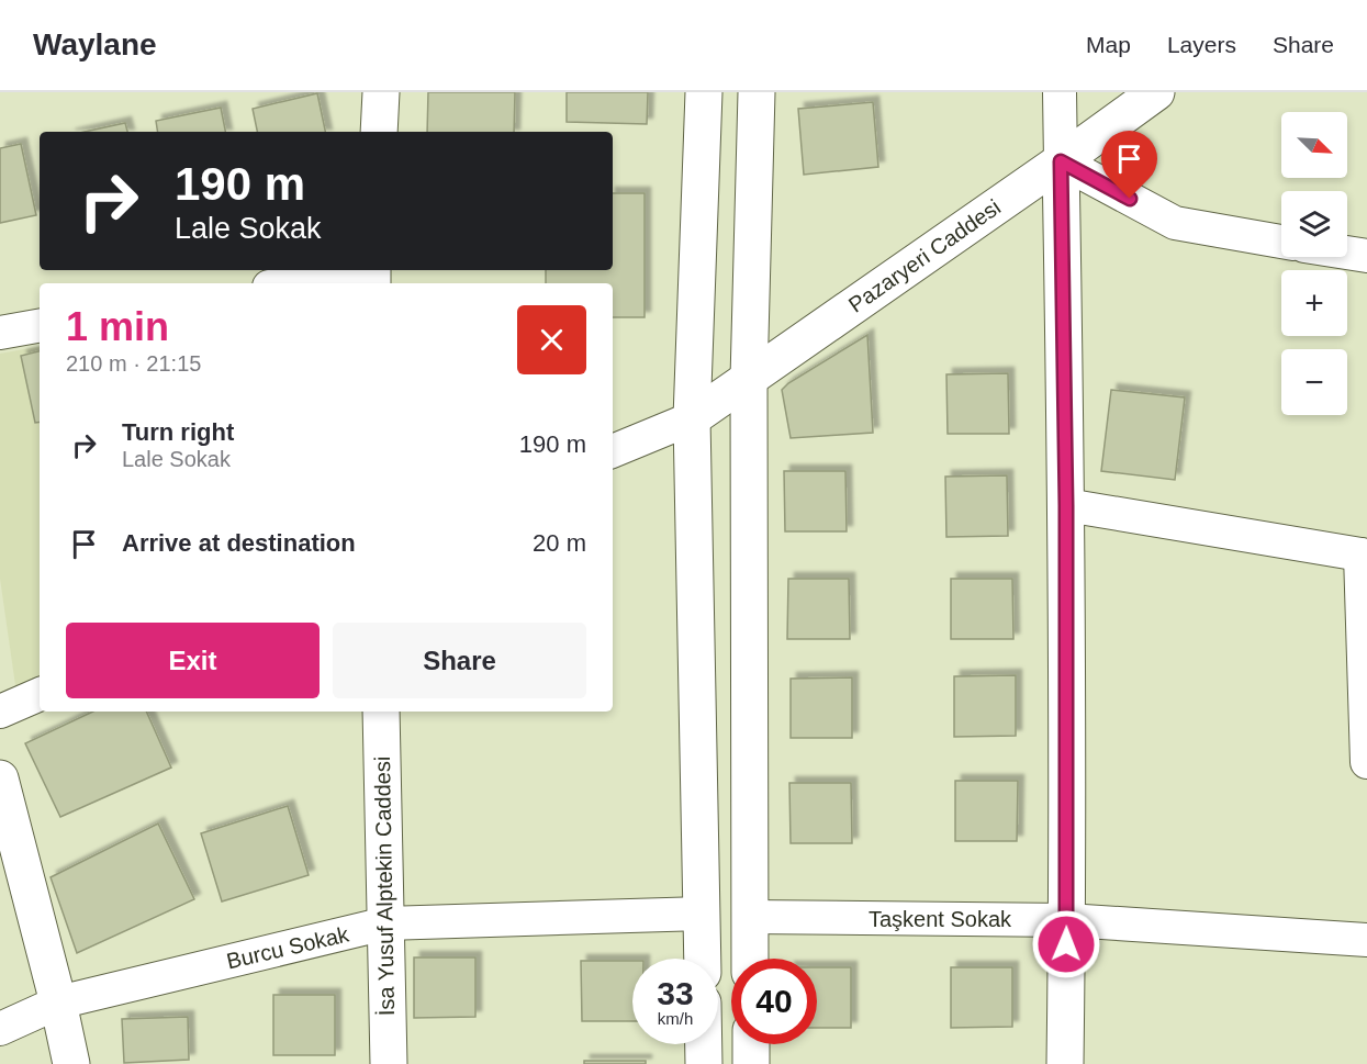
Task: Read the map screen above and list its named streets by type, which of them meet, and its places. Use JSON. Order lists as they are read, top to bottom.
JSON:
{
  "streets": {
    "street": [
      "Pazaryeri Caddesi",
      "İsa Yusuf Alptekin Caddesi",
      "Taşkent Sokak",
      "Burcu Sokak"
    ]
  },
  "crossings": [
    ["İsa Yusuf Alptekin Caddesi", "Burcu Sokak"]
  ],
  "north": "bottom right",
  "page": {
    "header": "Waylane",
    "nav": ["Map", "Layers", "Share"],
    "map_buttons": ["+", "−"],
    "turn": ["190 m", "Lale Sokak"],
    "heading": ["1 min", "210 m · 21:15"],
    "list": [
      {
        "name": "Turn right",
        "note": "Lale Sokak",
        "value": "190 m"
      },
      {
        "name": "Arrive at destination",
        "value": "20 m"
      }
    ],
    "buttons": ["Exit", "Share"],
    "speed": "33 km/h",
    "limit": "40"
  }
}
